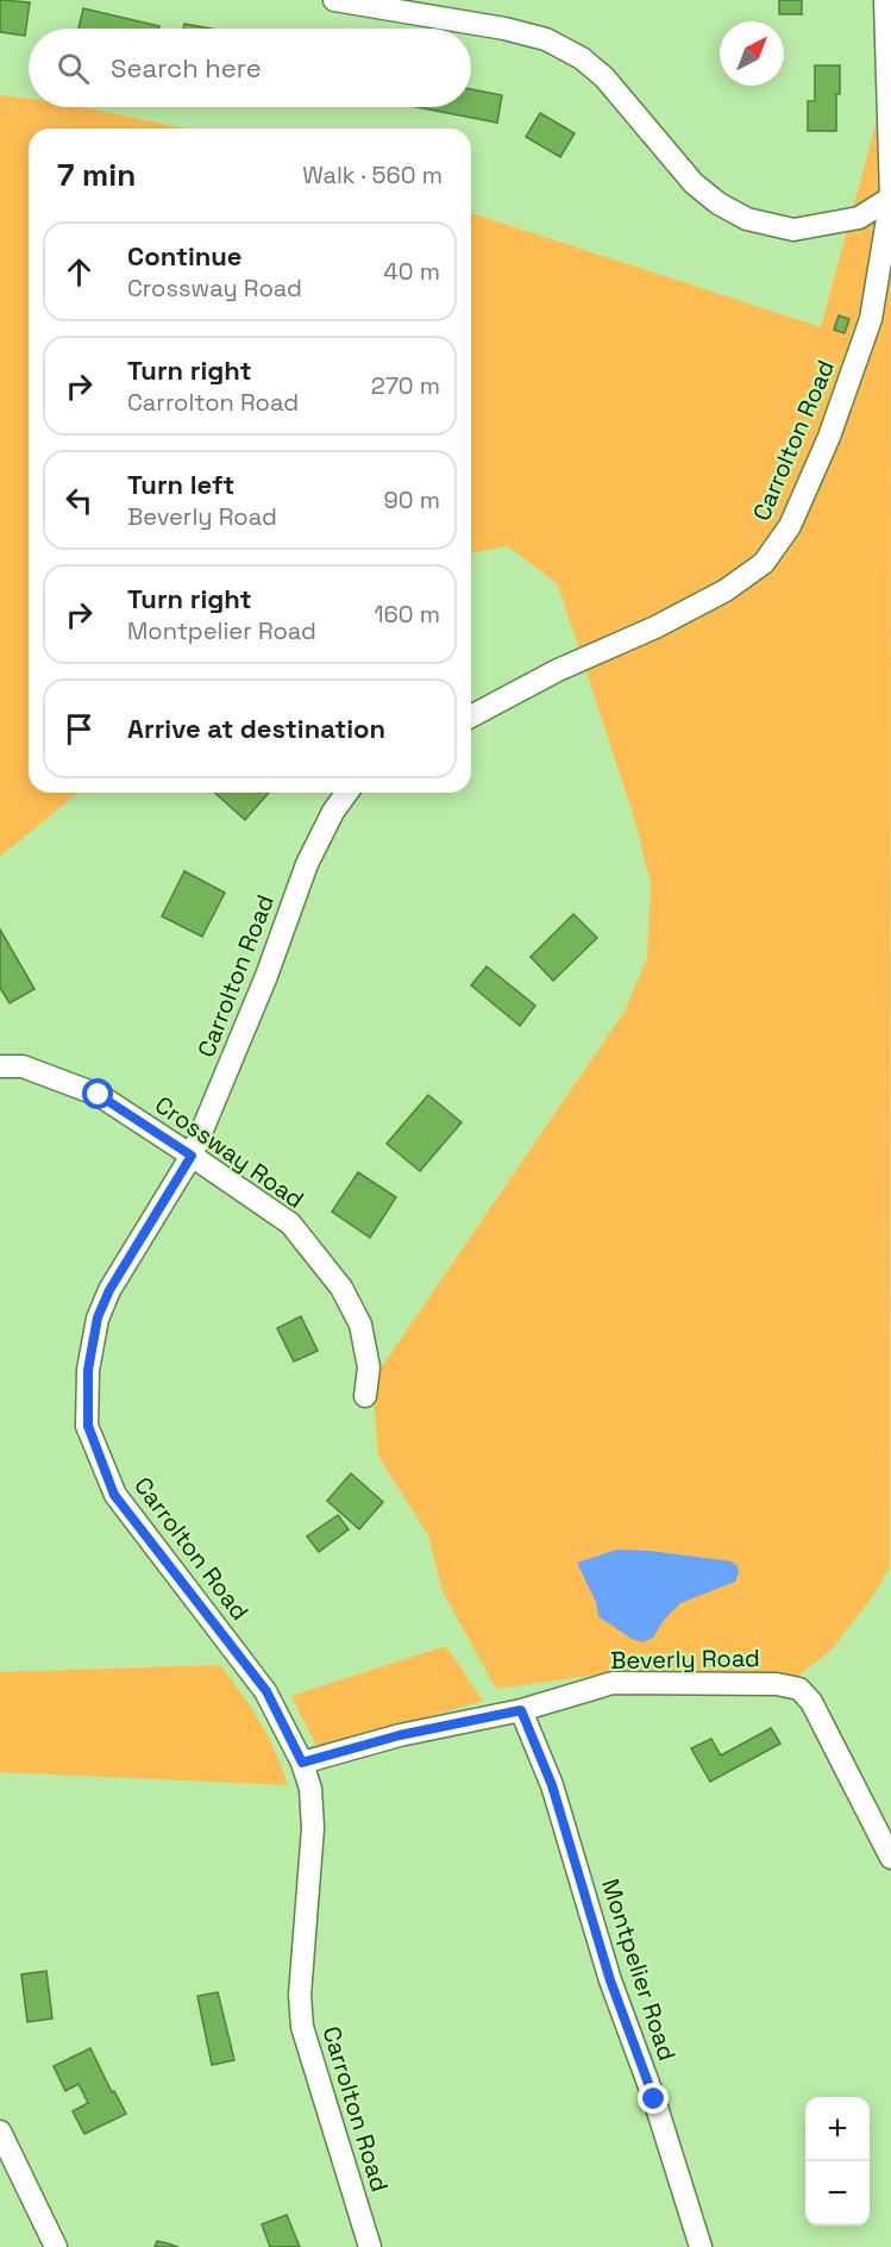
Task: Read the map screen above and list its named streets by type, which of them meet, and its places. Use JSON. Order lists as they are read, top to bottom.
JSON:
{
  "streets": {
    "street": [
      "Carrolton Road",
      "Crossway Road",
      "Beverly Road",
      "Montpelier Road"
    ]
  },
  "crossings": [
    ["Carrolton Road", "Crossway Road"],
    ["Carrolton Road", "Beverly Road"],
    ["Beverly Road", "Montpelier Road"]
  ],
  "north": "top right",
  "page": {
    "search": "Search here",
    "heading": ["7 min", "Walk · 560 m"],
    "list": [
      ["Continue", "Crossway Road", "40 m"],
      ["Turn right", "Carrolton Road", "270 m"],
      ["Turn left", "Beverly Road", "90 m"],
      ["Turn right", "Montpelier Road", "160 m"],
      "Arrive at destination"
    ],
    "map_buttons": ["+", "−"]
  }
}
